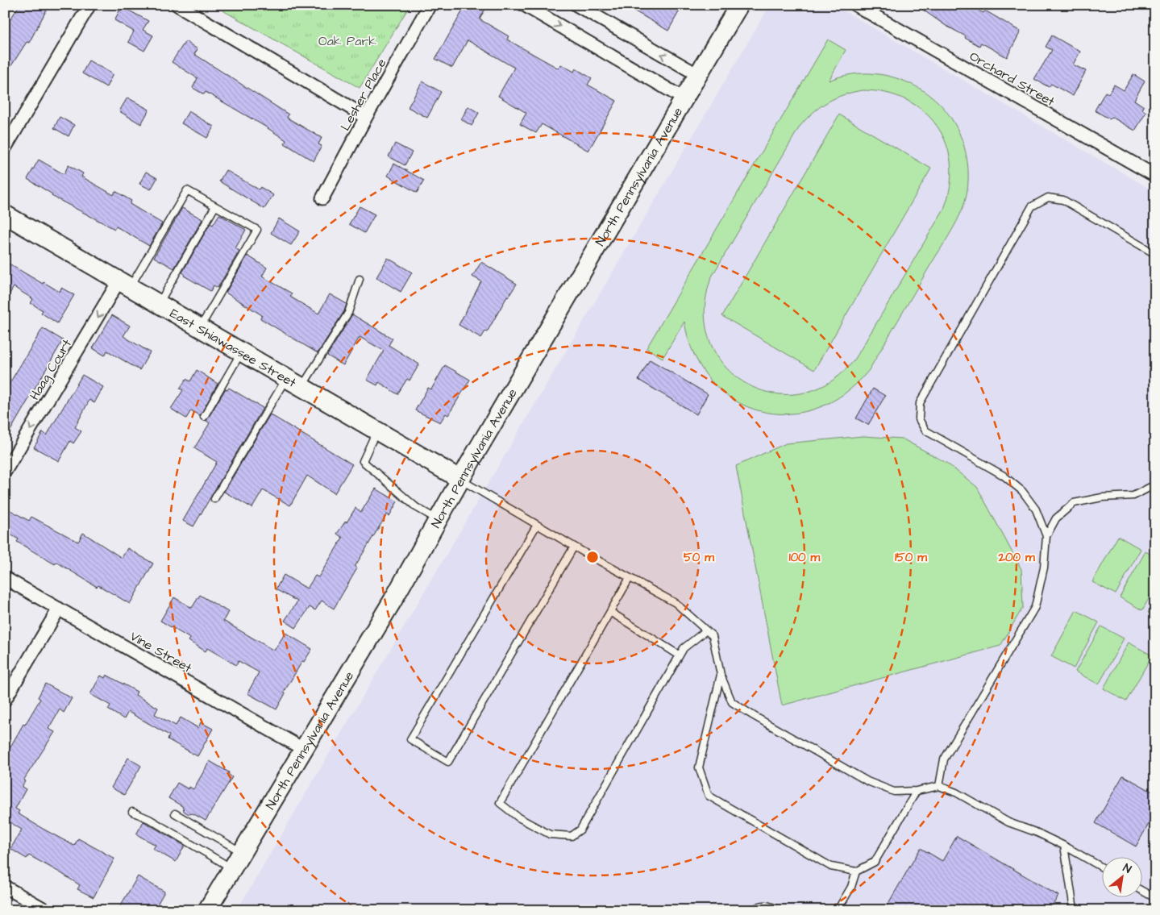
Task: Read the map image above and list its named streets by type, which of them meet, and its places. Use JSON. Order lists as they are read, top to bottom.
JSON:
{
  "streets": {
    "main road": ["North Pennsylvania Avenue", "East Shiawassee Street"],
    "street": [
      "Orchard Street",
      "Lesher Place",
      "Haag Court",
      "Vine Street"
    ]
  },
  "crossings": [
    ["North Pennsylvania Avenue", "East Shiawassee Street"],
    ["North Pennsylvania Avenue", "Vine Street"],
    ["East Shiawassee Street", "Haag Court"]
  ],
  "one_way": ["Haag Court"],
  "parks": ["Oak Park"],
  "north": "top right",
  "rings": [
    "50 m",
    "100 m",
    "150 m",
    "200 m"
  ]
}
